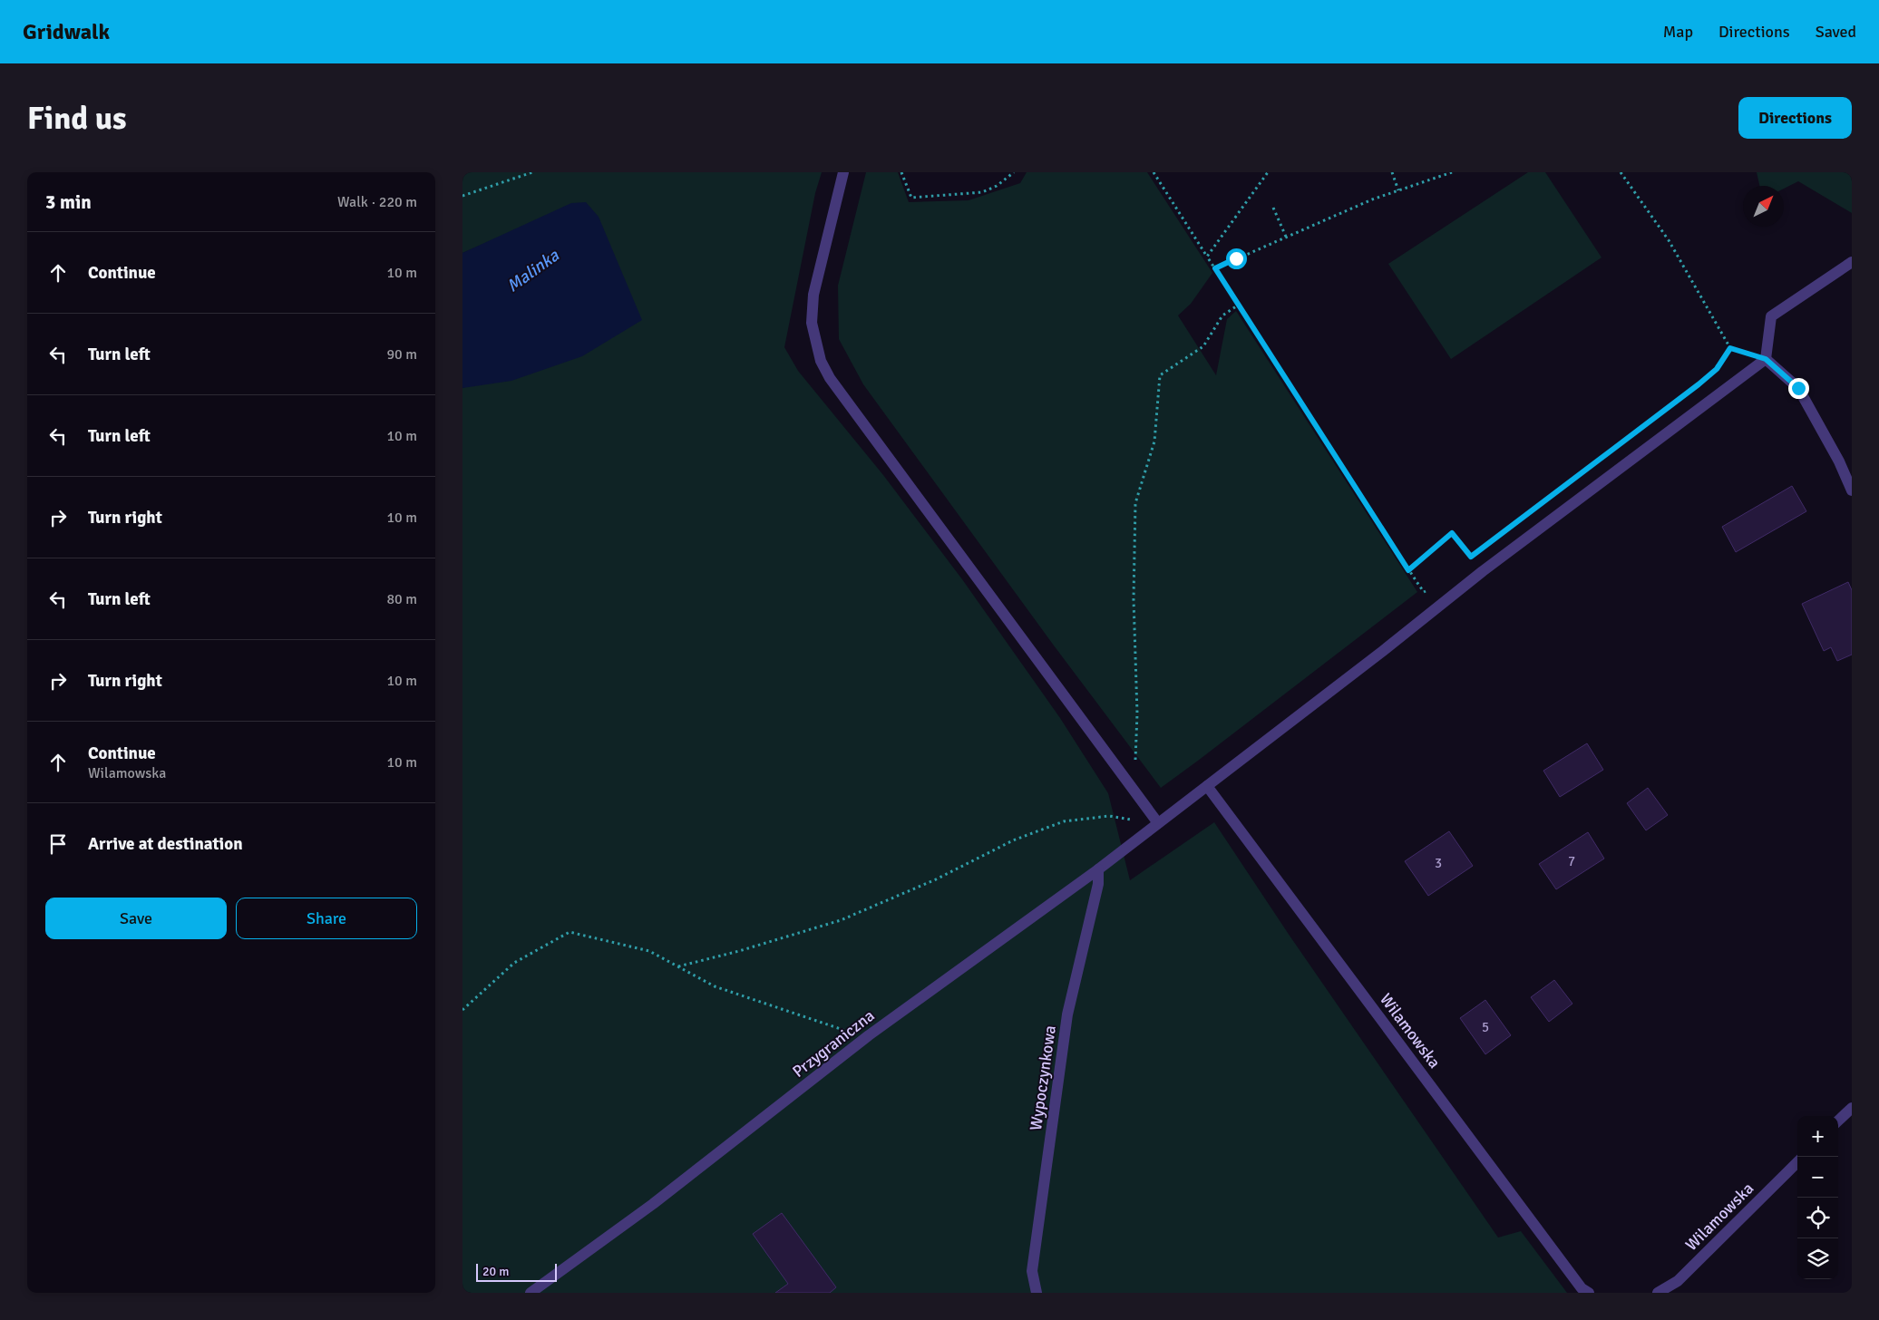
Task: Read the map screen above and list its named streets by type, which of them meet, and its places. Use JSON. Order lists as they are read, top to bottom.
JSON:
{
  "streets": {
    "street": ["Wilamowska", "Przygraniczna", "Wypoczynkowa"]
  },
  "crossings": [
    ["Wilamowska", "Przygraniczna"],
    ["Przygraniczna", "Wypoczynkowa"]
  ],
  "water": ["Malinka"],
  "house_numbers": ["7", "3", "5"],
  "scale_bar": "20 m",
  "north": "top right",
  "page": {
    "header": "Gridwalk",
    "nav": ["Map", "Directions", "Saved"],
    "buttons": [
      "Directions",
      ["Save", "Share"]
    ],
    "title": "Find us",
    "heading": ["3 min", "Walk · 220 m"],
    "list": [
      ["Continue", "10 m"],
      ["Turn left", "90 m"],
      ["Turn left", "10 m"],
      ["Turn right", "10 m"],
      ["Turn left", "80 m"],
      ["Turn right", "10 m"],
      ["Continue", "Wilamowska", "10 m"],
      "Arrive at destination"
    ],
    "map_buttons": ["+", "−"],
    "scale": "20 m"
  }
}
